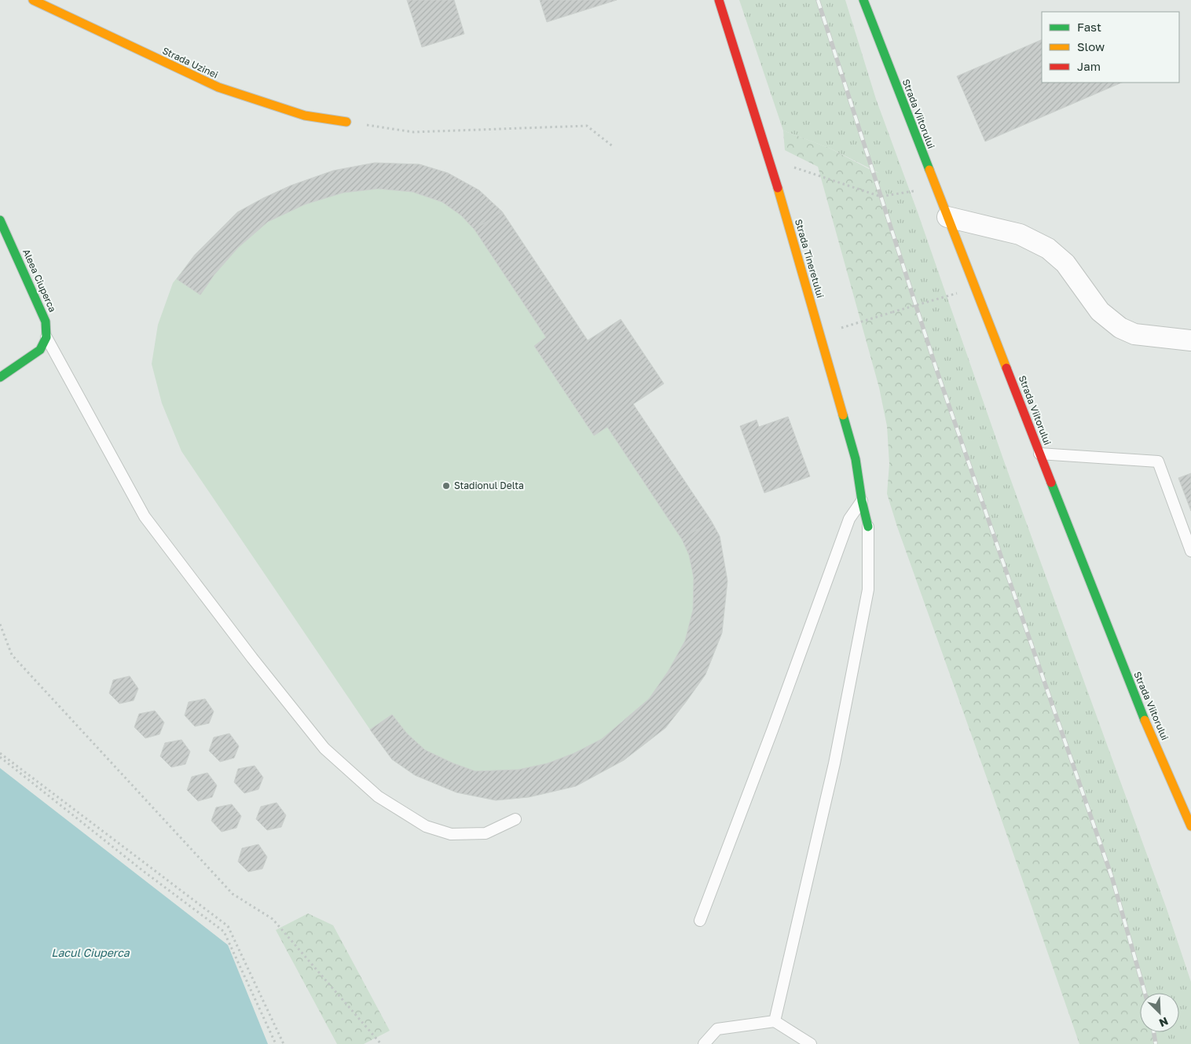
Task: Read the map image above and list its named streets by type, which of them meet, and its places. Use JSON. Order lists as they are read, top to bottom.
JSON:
{
  "streets": {
    "street": [
      "Strada Uzinei",
      "Strada Viitorului",
      "Strada Tineretului",
      "Aleea Ciuperca"
    ]
  },
  "water": ["Lacul Ciuperca"],
  "places": ["Stadionul Delta"],
  "legend": ["Fast", "Slow", "Jam"],
  "north": "bottom right"
}
